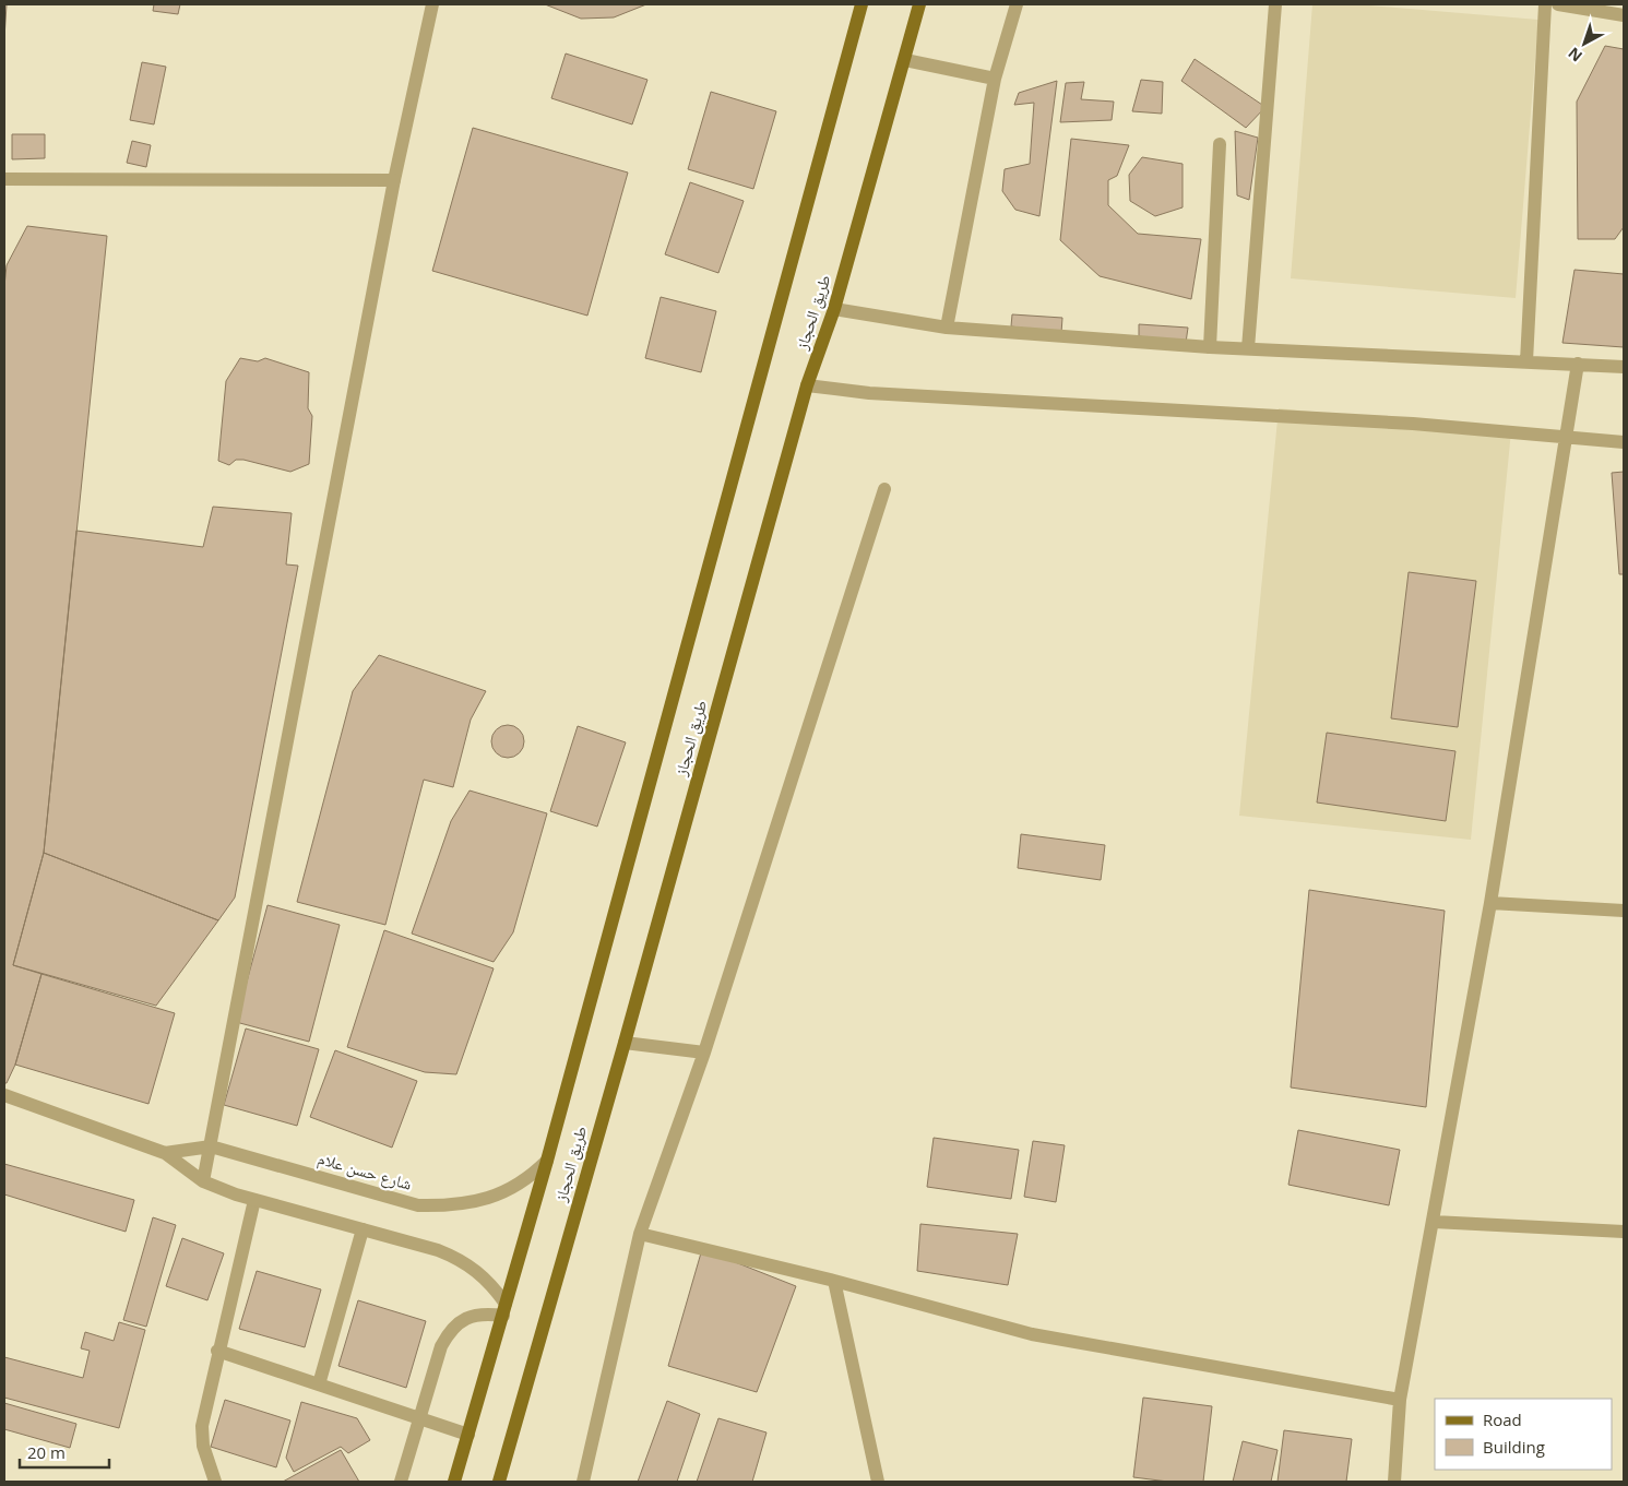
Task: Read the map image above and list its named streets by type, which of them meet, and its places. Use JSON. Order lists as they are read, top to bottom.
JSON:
{
  "streets": {
    "main road": ["طريق الحجاز"],
    "street": ["شارع حسن علام"]
  },
  "crossings": [
    ["طريق الحجاز", "شارع حسن علام"]
  ],
  "legend": ["Road", "Building"],
  "scale_bar": "20 m",
  "north": "bottom left"
}
